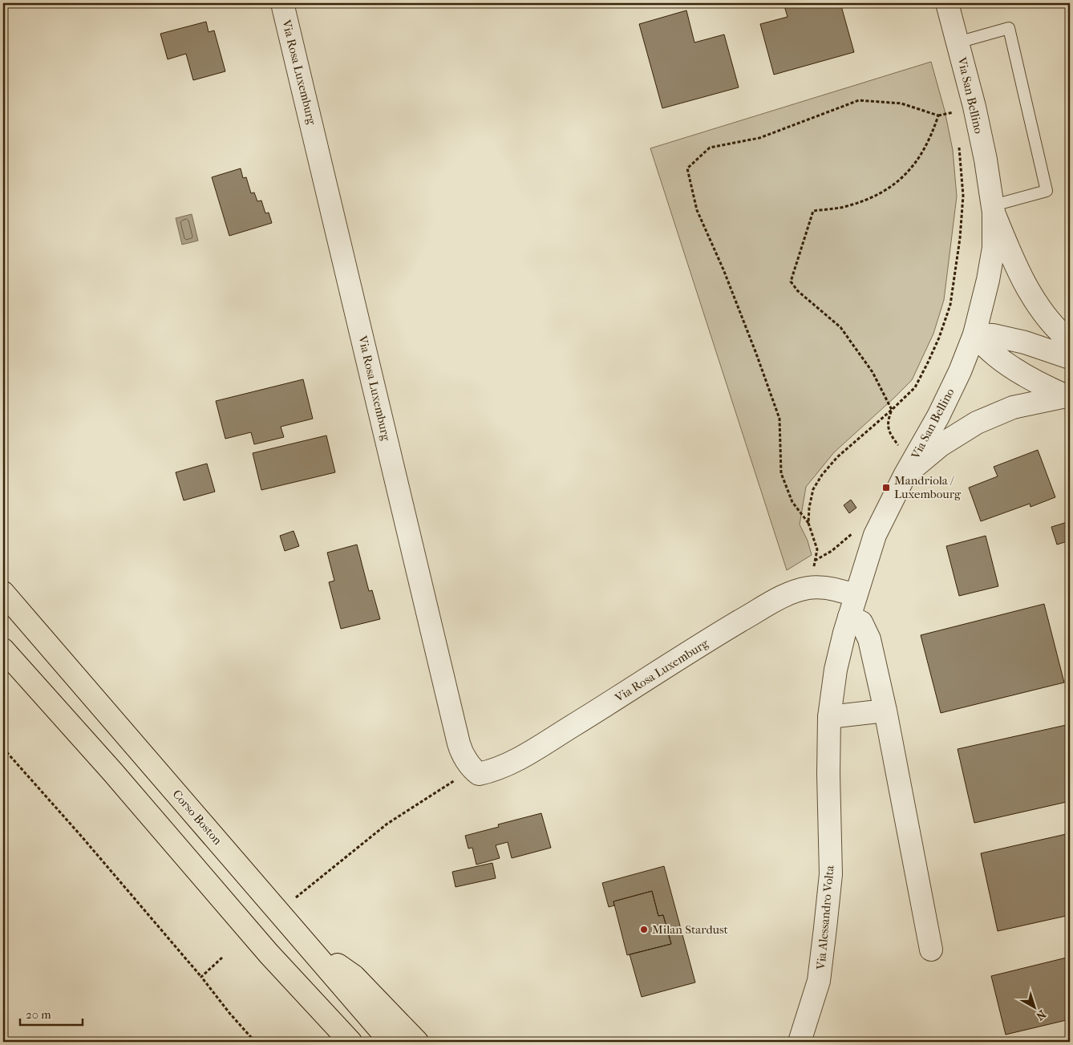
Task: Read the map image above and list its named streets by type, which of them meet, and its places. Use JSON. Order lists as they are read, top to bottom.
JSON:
{
  "streets": {
    "highway": ["Corso Boston"],
    "street": ["Via Rosa Luxemburg", "Via San Bellino", "Via Alessandro Volta"]
  },
  "crossings": [
    ["Via Rosa Luxemburg", "Via Alessandro Volta"],
    ["Via San Bellino", "Via Alessandro Volta"]
  ],
  "places": {
    "transit": ["Mandriola / Luxembourg"],
    "other": ["Milan Stardust"]
  },
  "scale_bar": "20 m",
  "north": "bottom right"
}
